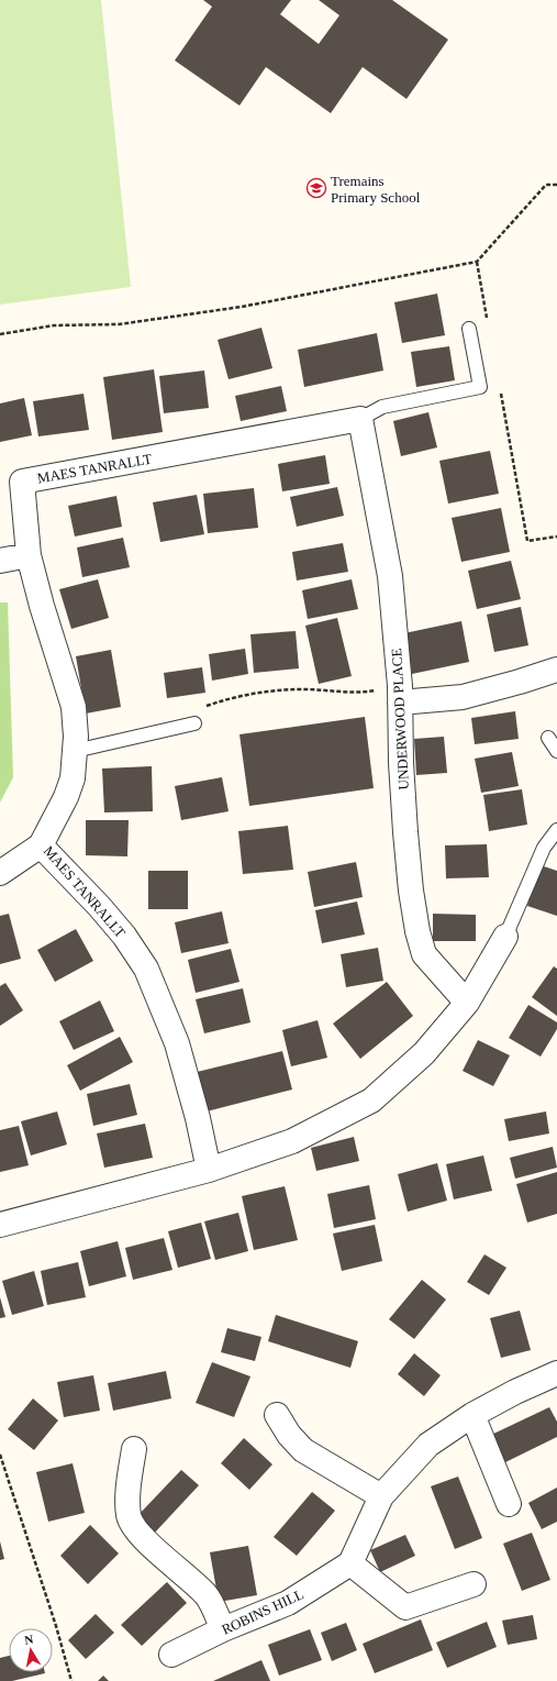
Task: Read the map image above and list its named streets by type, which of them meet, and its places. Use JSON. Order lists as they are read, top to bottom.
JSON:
{
  "streets": {
    "street": ["MAES TANRALLT", "UNDERWOOD PLACE", "ROBINS HILL"]
  },
  "crossings": [
    ["MAES TANRALLT", "UNDERWOOD PLACE"]
  ],
  "places": {
    "school or university": ["Tremains Primary School"]
  },
  "north": "top"
}
